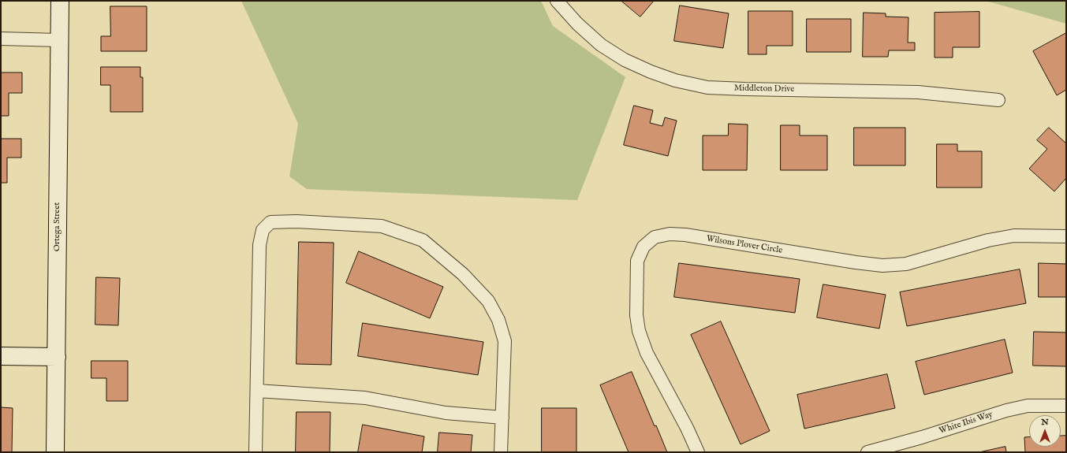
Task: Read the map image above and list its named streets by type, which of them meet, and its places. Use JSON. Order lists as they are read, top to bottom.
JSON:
{
  "streets": {
    "street": [
      "Middleton Drive",
      "Ortega Street",
      "Wilsons Plover Circle",
      "White Ibis Way"
    ]
  },
  "north": "top"
}
